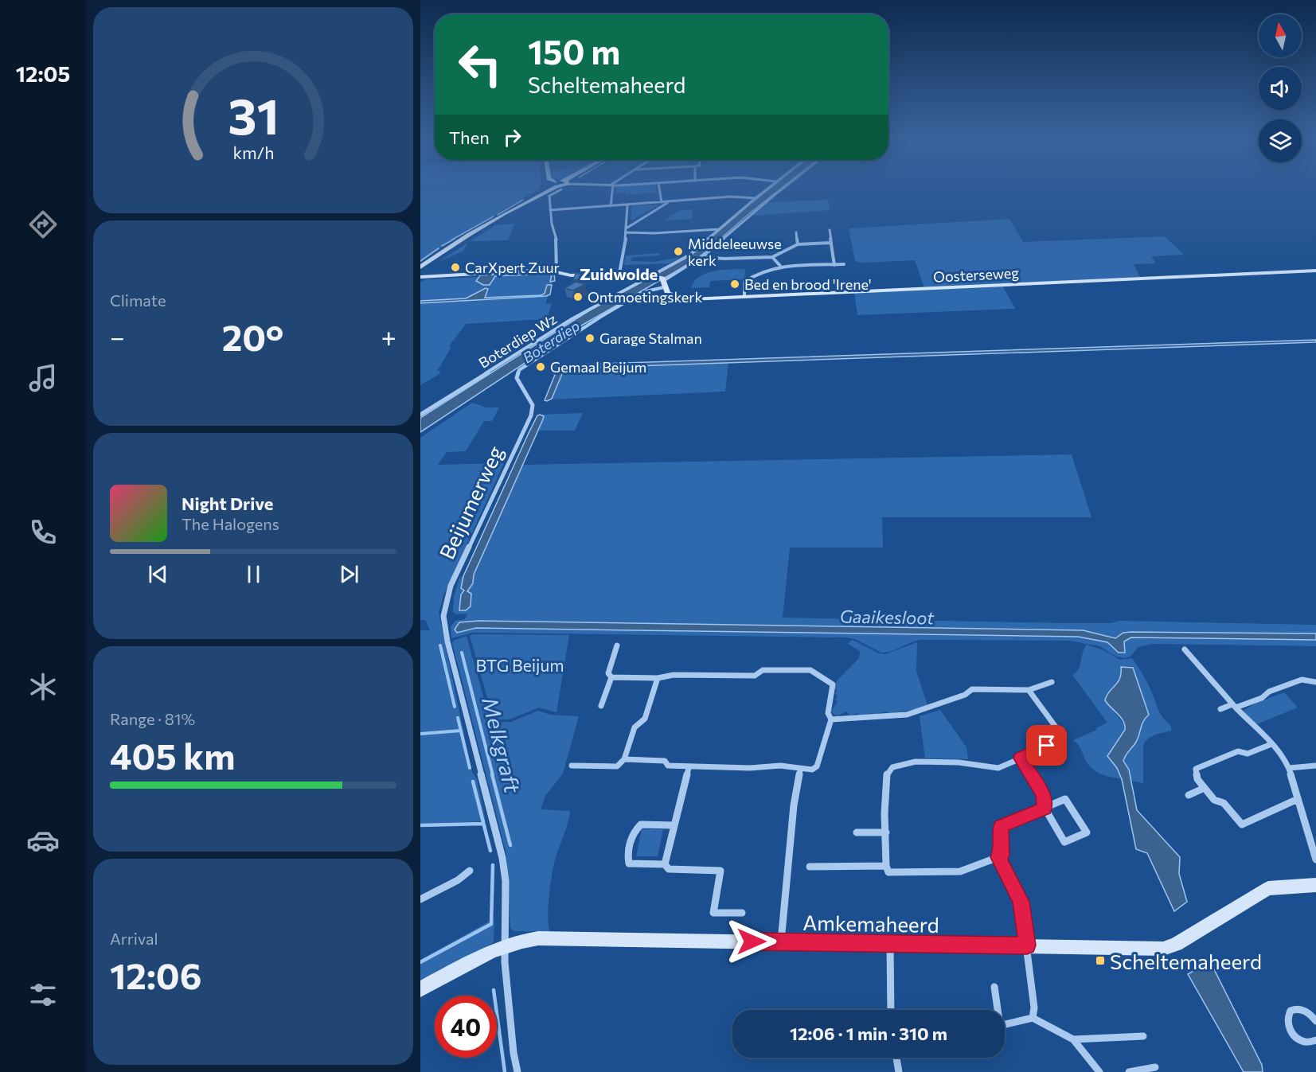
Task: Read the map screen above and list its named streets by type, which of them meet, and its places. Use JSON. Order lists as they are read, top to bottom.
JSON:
{
  "streets": {
    "street": [
      "Oosterseweg",
      "Boterdiep Wz",
      "Beijumerweg",
      "Amkemaheerd"
    ]
  },
  "crossings": [
    ["Oosterseweg", "Boterdiep Wz"],
    ["Oosterseweg", "Beijumerweg"],
    ["Beijumerweg", "Amkemaheerd"]
  ],
  "districts": ["Zuidwolde"],
  "water": ["Boterdiep", "Gaaikesloot", "Melkgraft"],
  "parks": ["BTG Beijum"],
  "places": {
    "other": [
      "Middeleeuwse kerk",
      "CarXpert Zuur",
      "Bed en brood 'Irene'",
      "Ontmoetingskerk",
      "Garage Stalman",
      "Gemaal Beijum"
    ],
    "transit": ["Scheltemaheerd"]
  },
  "north": "top",
  "page": {
    "tabs": "12:05",
    "turn": ["150 m", "Scheltemaheerd"],
    "then": "Then",
    "tile": [
      "Climate",
      ["Range · 81%", "405 km"],
      ["Arrival", "12:06"]
    ],
    "heat": ["−", "20°", "+"],
    "song": ["Night Drive", "The Halogens"],
    "limit": "40",
    "trip": "12:06 · 1 min · 310 m",
    "gauge": ["31", "km/h"]
  }
}
